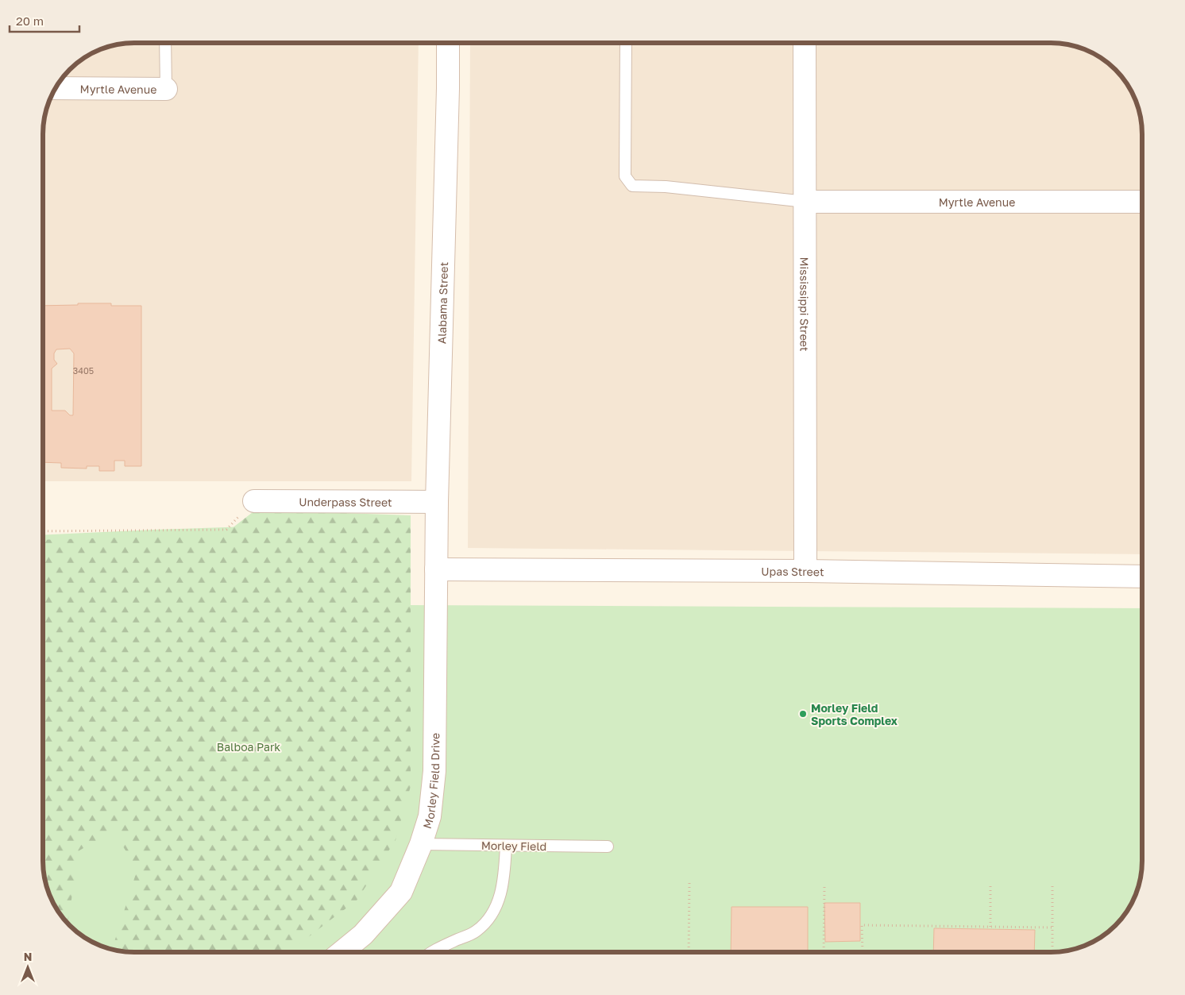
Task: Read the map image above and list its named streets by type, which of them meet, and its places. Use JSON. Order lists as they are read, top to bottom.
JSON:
{
  "streets": {
    "street": [
      "Myrtle Avenue",
      "Alabama Street",
      "Mississippi Street",
      "Underpass Street",
      "Upas Street",
      "Morley Field Drive"
    ],
    "lane": ["Morley Field"]
  },
  "crossings": [
    ["Myrtle Avenue", "Mississippi Street"],
    ["Alabama Street", "Underpass Street"],
    ["Alabama Street", "Upas Street"],
    ["Alabama Street", "Morley Field Drive"],
    ["Mississippi Street", "Upas Street"],
    ["Upas Street", "Morley Field Drive"],
    ["Morley Field Drive", "Morley Field"]
  ],
  "parks": ["Balboa Park"],
  "places": ["Morley Field Sports Complex"],
  "house_numbers": ["3405"],
  "scale_bar": "20 m",
  "north": "top"
}
